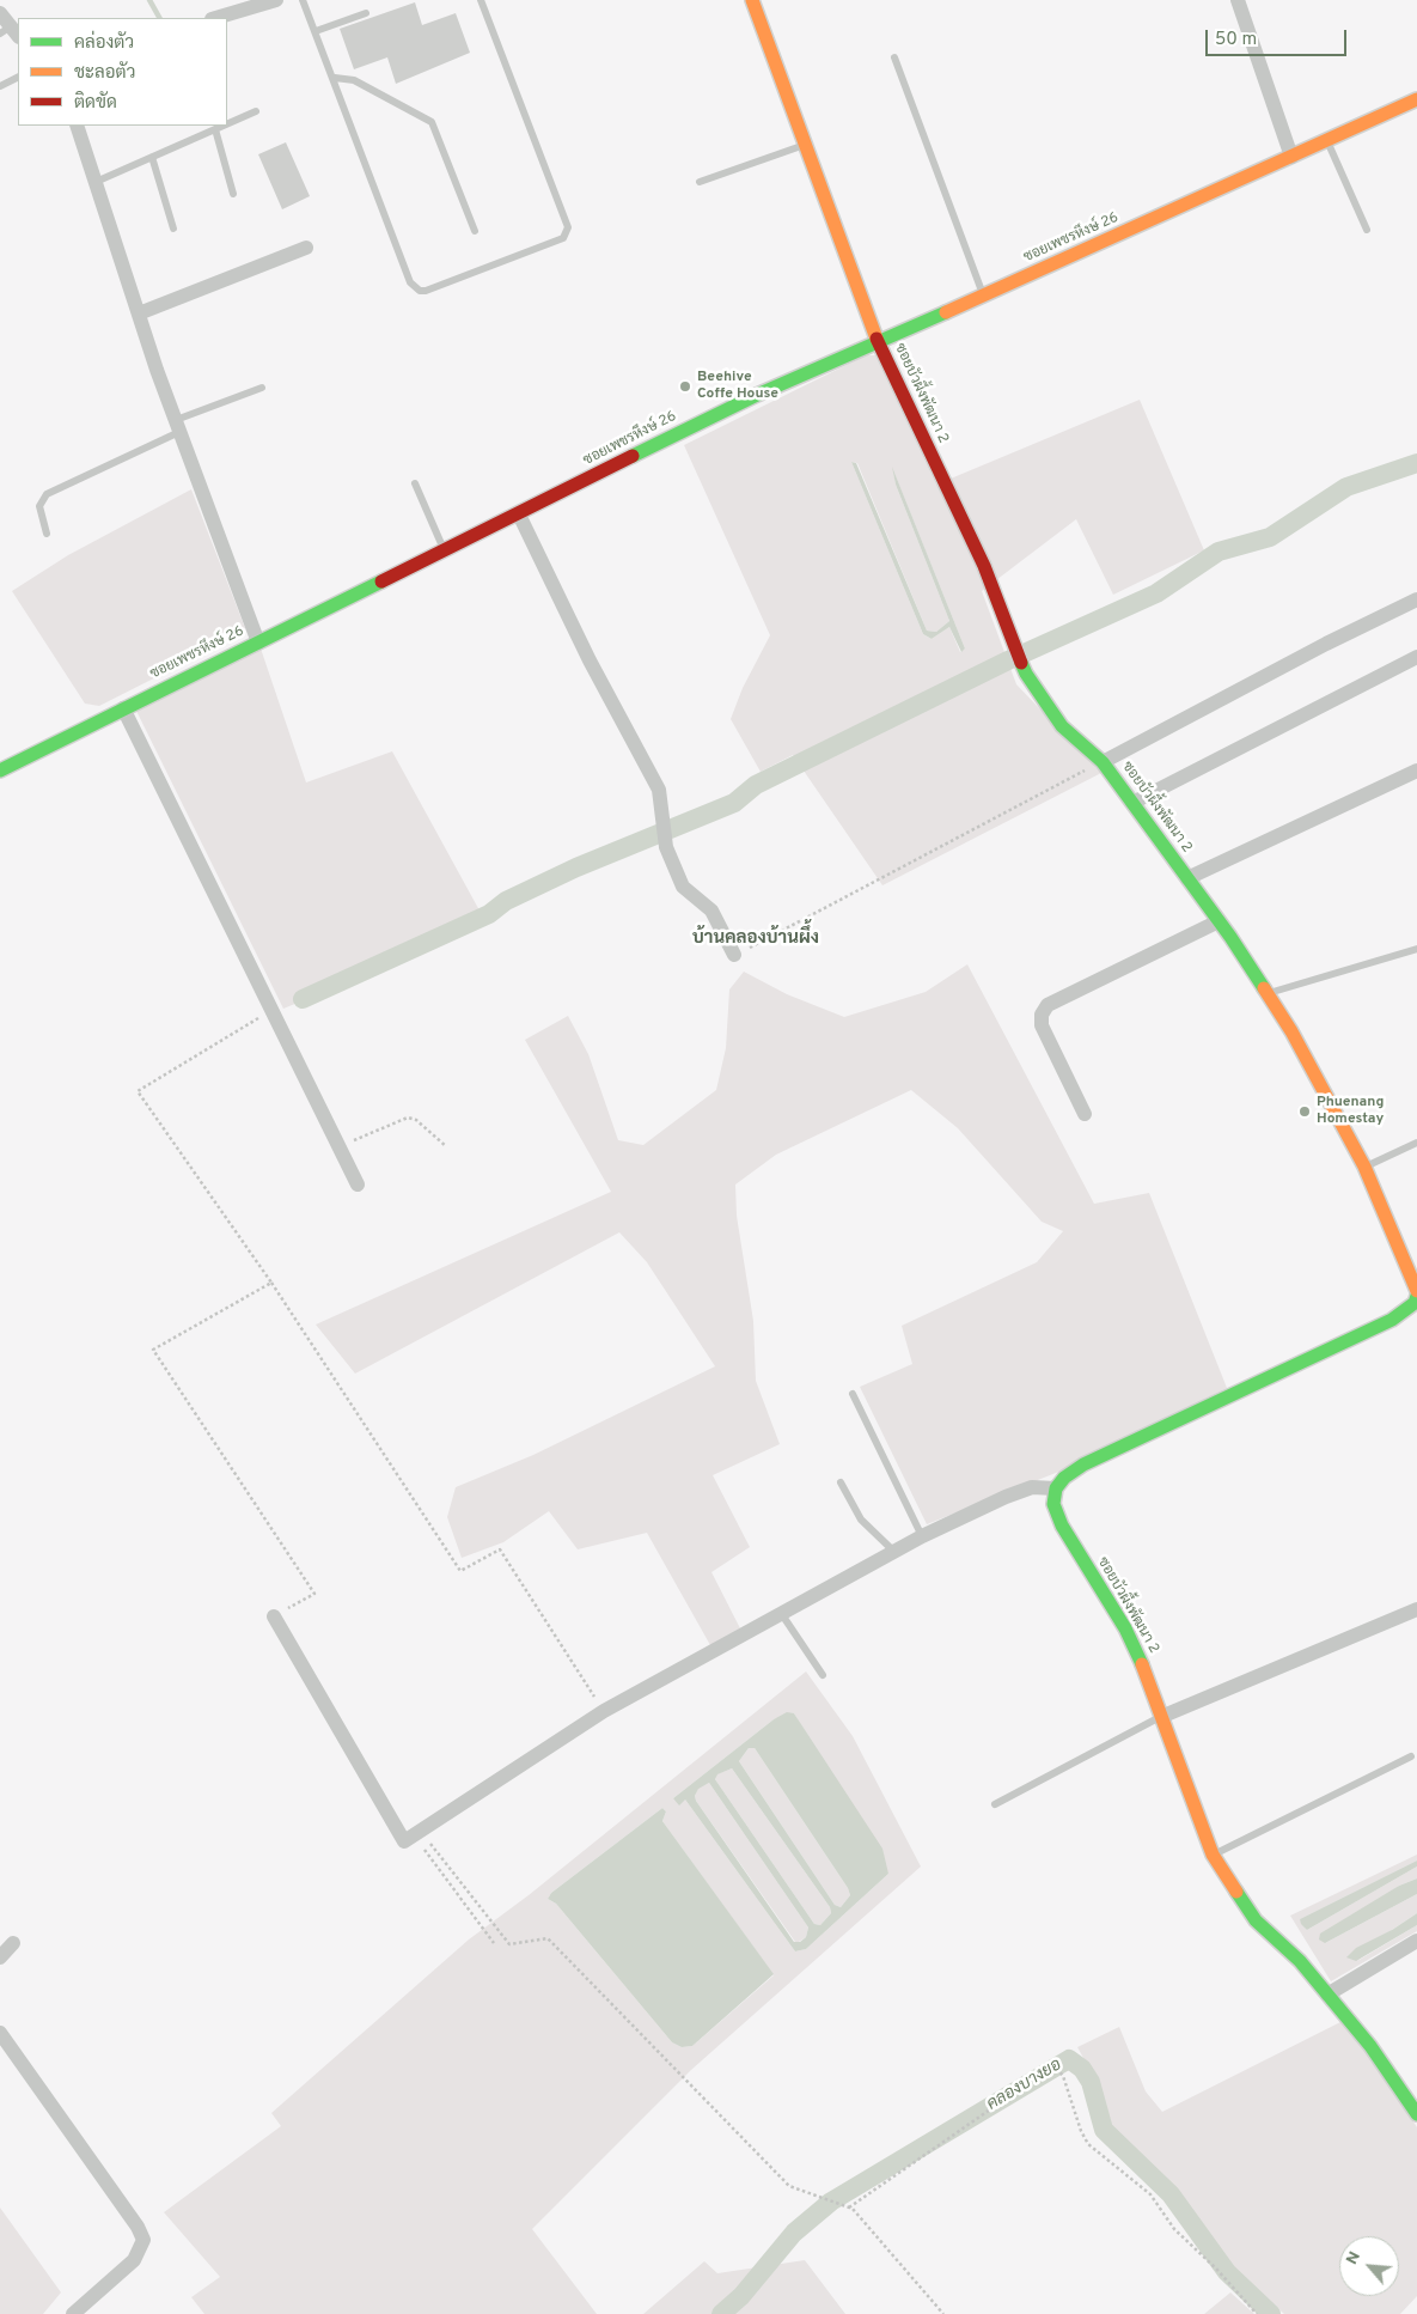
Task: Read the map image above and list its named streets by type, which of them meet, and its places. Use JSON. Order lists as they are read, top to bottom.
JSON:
{
  "streets": {
    "street": ["ซอยเพชรหึงษ์ 26", "ซอยบัวผึ้งพัฒนา 2"]
  },
  "crossings": [
    ["ซอยเพชรหึงษ์ 26", "ซอยบัวผึ้งพัฒนา 2"]
  ],
  "districts": ["บ้านคลองบ้านผึ้ง"],
  "water": ["คลองบางยอ"],
  "places": ["Beehive Coffe House", "Phuenang Homestay"],
  "legend": ["คล่องตัว", "ชะลอตัว", "ติดขัด"],
  "scale_bar": "50 m",
  "north": "top left"
}
